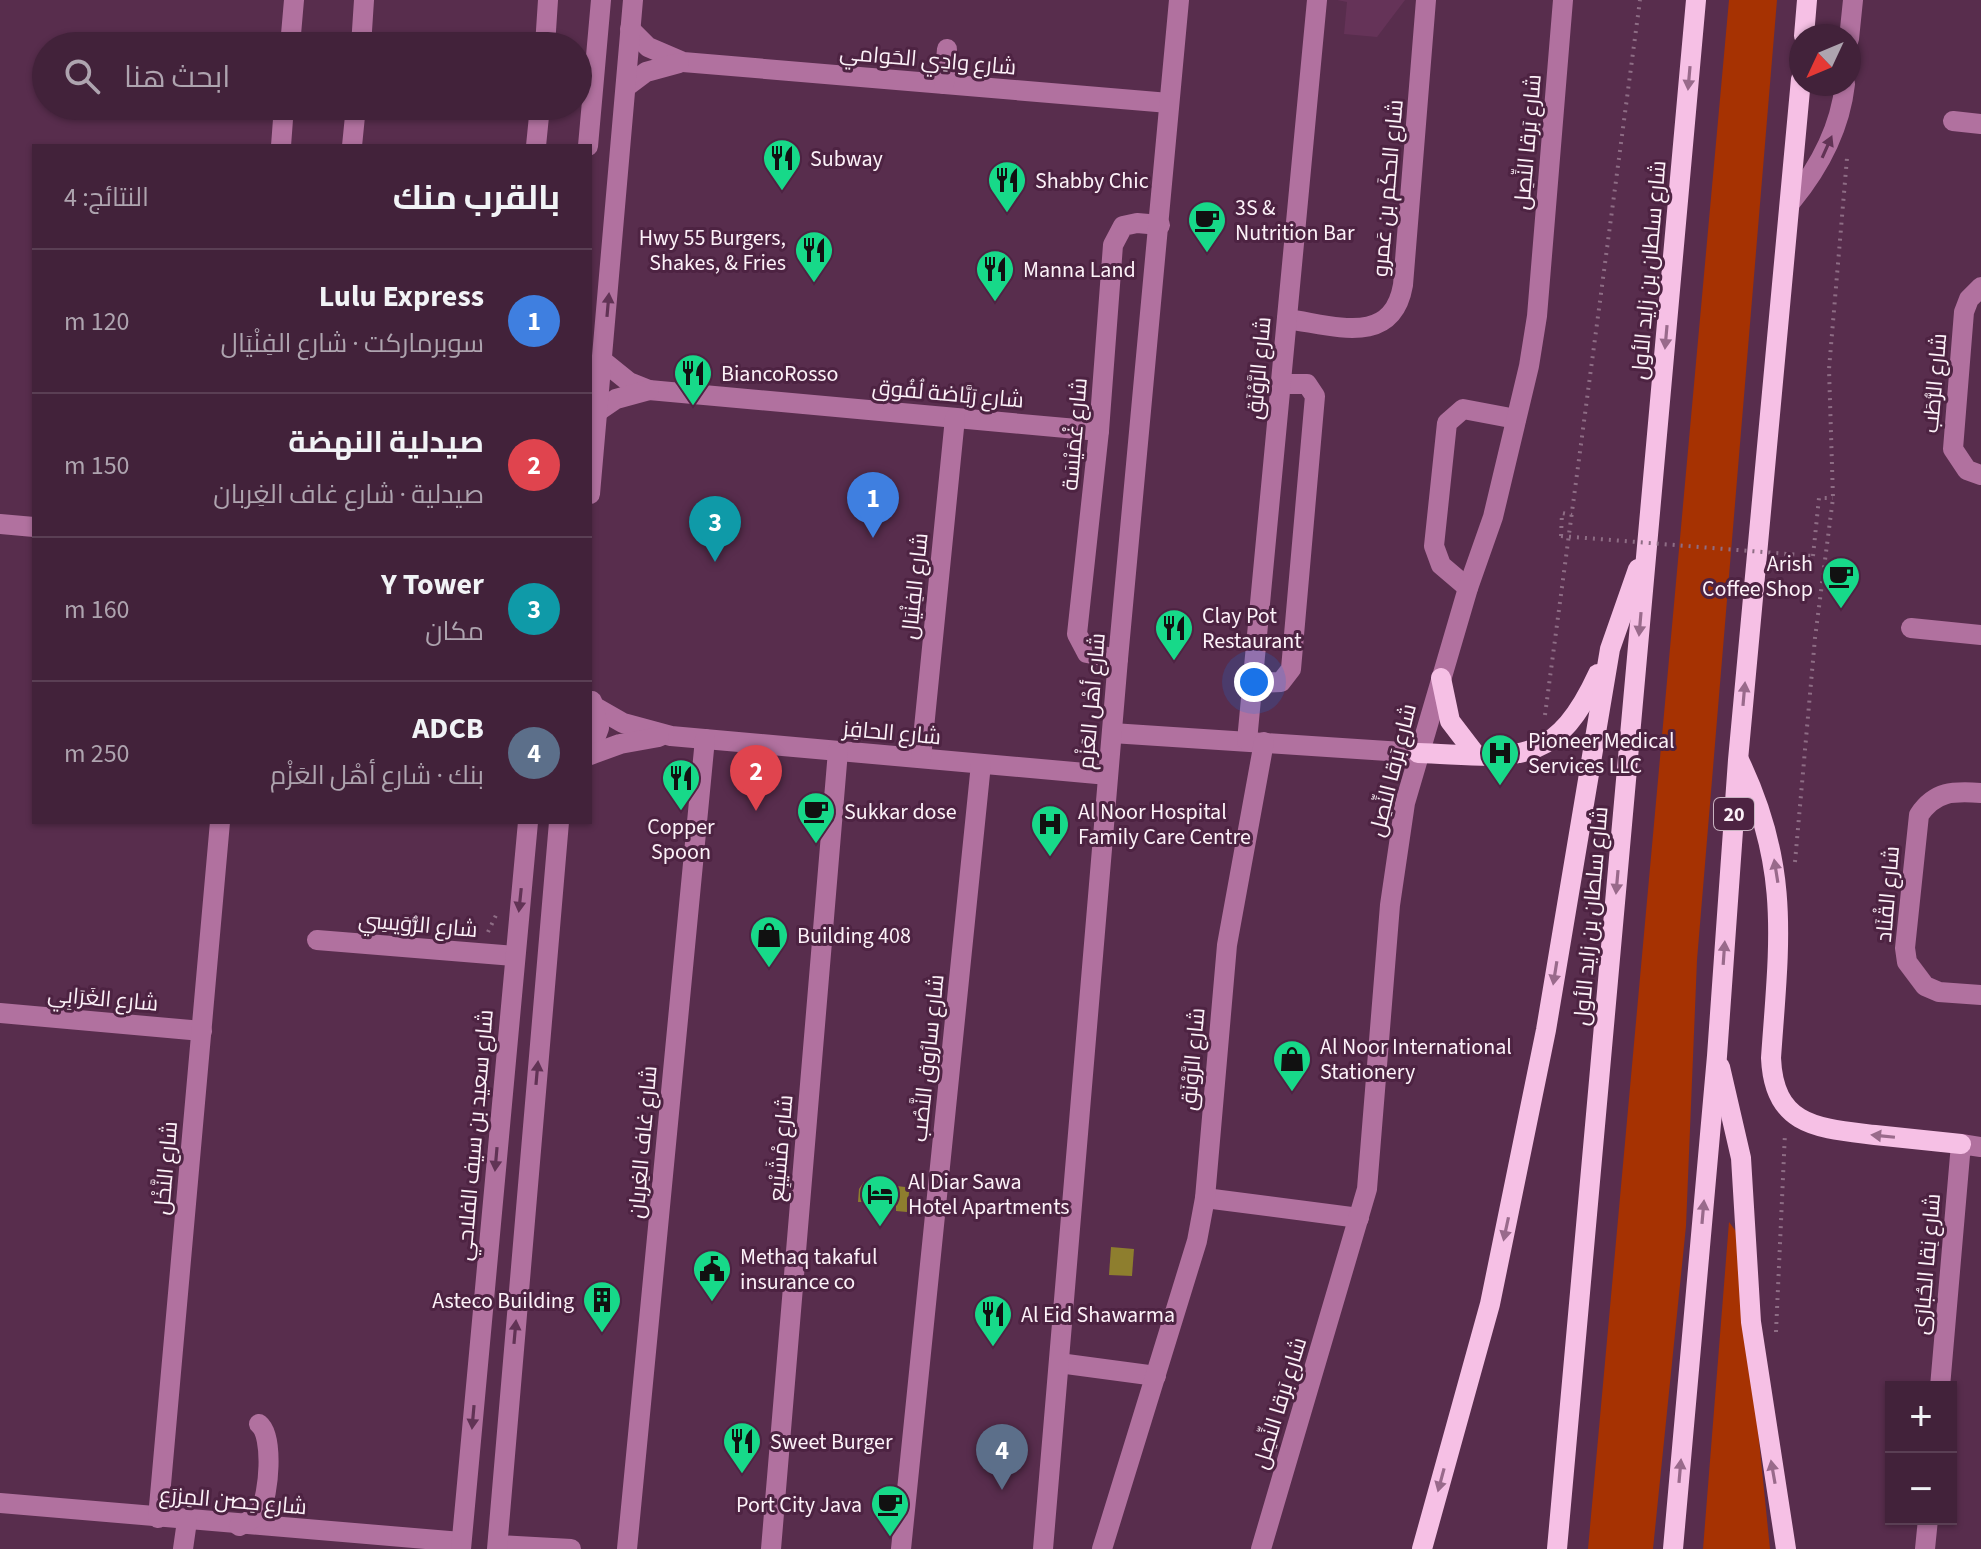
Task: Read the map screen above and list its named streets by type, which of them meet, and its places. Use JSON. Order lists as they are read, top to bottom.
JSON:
{
  "streets": {
    "main road": ["شارع سلطان بن زايد الأول", "20"],
    "street": [
      "شارع وادِي الحَوامي",
      "شارع بَرقا النِّصِل",
      "شارع الحكَم بن عَمرو",
      "شارع الرَّوْنَق",
      "شارع الرُّطَب",
      "شارع رَبَّاضة لُفُوق",
      "شارع غْمَيْسَة",
      "شارع الفِنْيَال",
      "شارع أهْل العَزْم",
      "شارع الحافِز",
      "شارع القْنَاد",
      "شارع الرُّوَيسِي",
      "شارع الغَرَابِي",
      "شارع سارُوق النَّصُب",
      "شارع سعيد بن سيف الفلاحي",
      "شارع غاف الغِربان",
      "شارع مْشَيْبِع",
      "شارع النَّخْل",
      "شارع نِقا الحُبارَى",
      "شارع حِصن المِزرَع"
    ]
  },
  "crossings": [
    ["شارع وادِي الحَوامي", "شارع أهْل العَزْم"],
    ["شارع الحكَم بن عَمرو", "شارع الرَّوْنَق"],
    ["شارع رَبَّاضة لُفُوق", "شارع غْمَيْسَة"],
    ["شارع رَبَّاضة لُفُوق", "شارع الفِنْيَال"],
    ["شارع غْمَيْسَة", "شارع أهْل العَزْم"],
    ["شارع الفِنْيَال", "شارع الحافِز"],
    ["شارع أهْل العَزْم", "شارع الحافِز"],
    ["شارع الحافِز", "شارع سارُوق النَّصُب"],
    ["شارع الحافِز", "شارع غاف الغِربان"],
    ["شارع الحافِز", "شارع مْشَيْبِع"],
    ["شارع الرُّوَيسِي", "شارع سعيد بن سيف الفلاحي"],
    ["شارع الغَرَابِي", "شارع النَّخْل"],
    ["شارع سعيد بن سيف الفلاحي", "شارع حِصن المِزرَع"],
    ["شارع النَّخْل", "شارع حِصن المِزرَع"]
  ],
  "places": {
    "restaurant": [
      "Subway",
      "Shabby Chic",
      "Hwy 55 Burgers, Shakes, & Fries",
      "Manna Land",
      "BiancoRosso",
      "Clay Pot Restaurant",
      "Copper Spoon",
      "Al Eid Shawarma",
      "Sweet Burger"
    ],
    "cafe": [
      "3S & Nutrition Bar",
      "Arish Coffee Shop",
      "Sukkar dose",
      "Port City Java"
    ],
    "hospital": ["Pioneer Medical Services LLC", "Al Noor Hospital Family Care Centre"],
    "shop": ["Building 408", "Al Noor International Stationery"],
    "hotel": ["Al Diar Sawa Hotel Apartments"],
    "public building": ["Methaq takaful insurance co"],
    "building": ["Asteco Building"]
  },
  "north": "bottom left",
  "page": {
    "search": "ابحث هنا",
    "heading": ["بالقرب منك", "النتائج: 4"],
    "list": [
      {
        "mark": "1",
        "name": "Lulu Express",
        "note": "سوبرماركت · شارع الفِنْيَال",
        "value": "120 m"
      },
      {
        "mark": "2",
        "name": "صيدلية النهضة",
        "note": "صيدلية · شارع غاف الغِربان",
        "value": "150 m"
      },
      {
        "mark": "3",
        "name": "Y Tower",
        "note": "مكان",
        "value": "160 m"
      },
      {
        "mark": "4",
        "name": "ADCB",
        "note": "بنك · شارع أهْل العَزْم",
        "value": "250 m"
      }
    ],
    "pins": [
      "1",
      "3",
      "2",
      "4"
    ],
    "map_buttons": ["+", "−"]
  }
}
